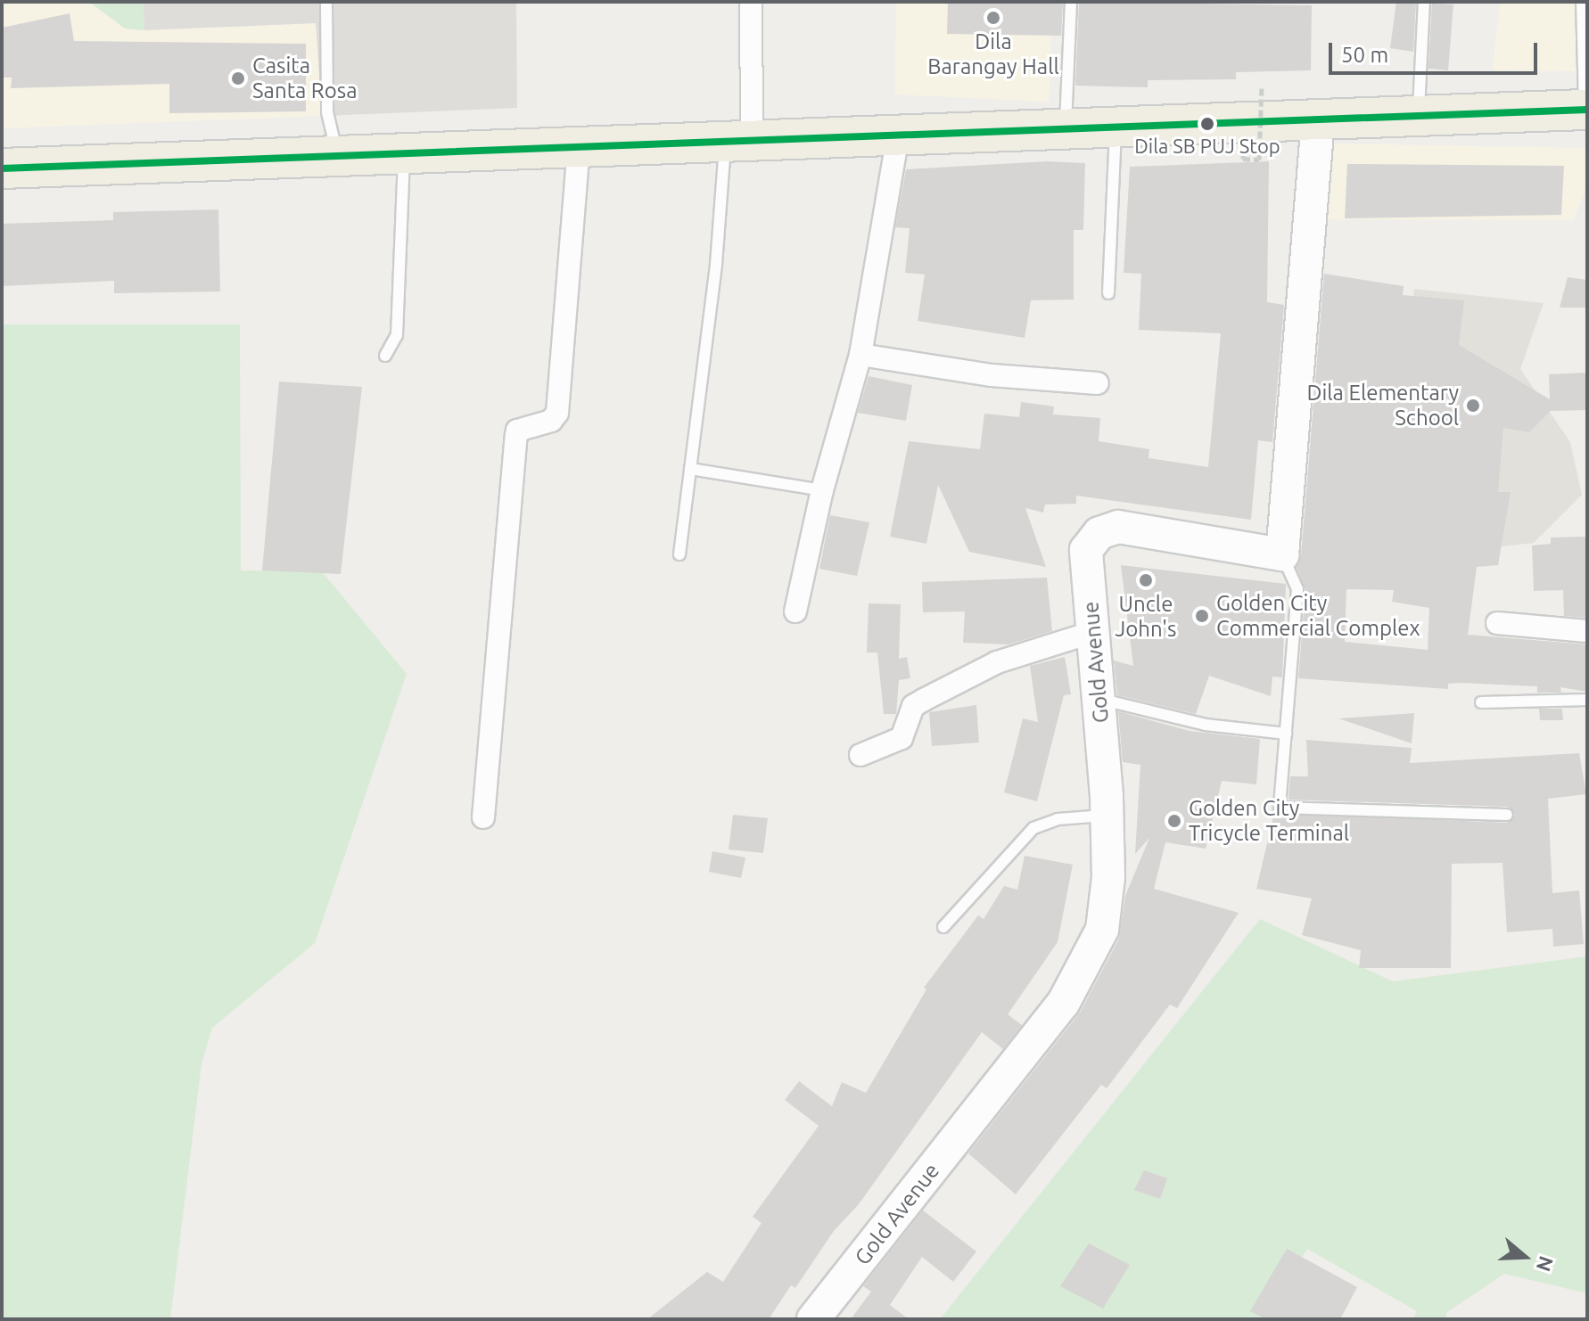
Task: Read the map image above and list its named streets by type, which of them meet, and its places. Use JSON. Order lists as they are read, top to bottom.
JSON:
{
  "streets": {
    "street": ["Gold Avenue"]
  },
  "places": [
    "Dila Barangay Hall",
    "Casita Santa Rosa",
    "Dila SB PUJ Stop",
    "Dila Elementary School",
    "Uncle John's",
    "Golden City Commercial Complex",
    "Golden City Tricycle Terminal"
  ],
  "scale_bar": "50 m",
  "north": "right"
}
